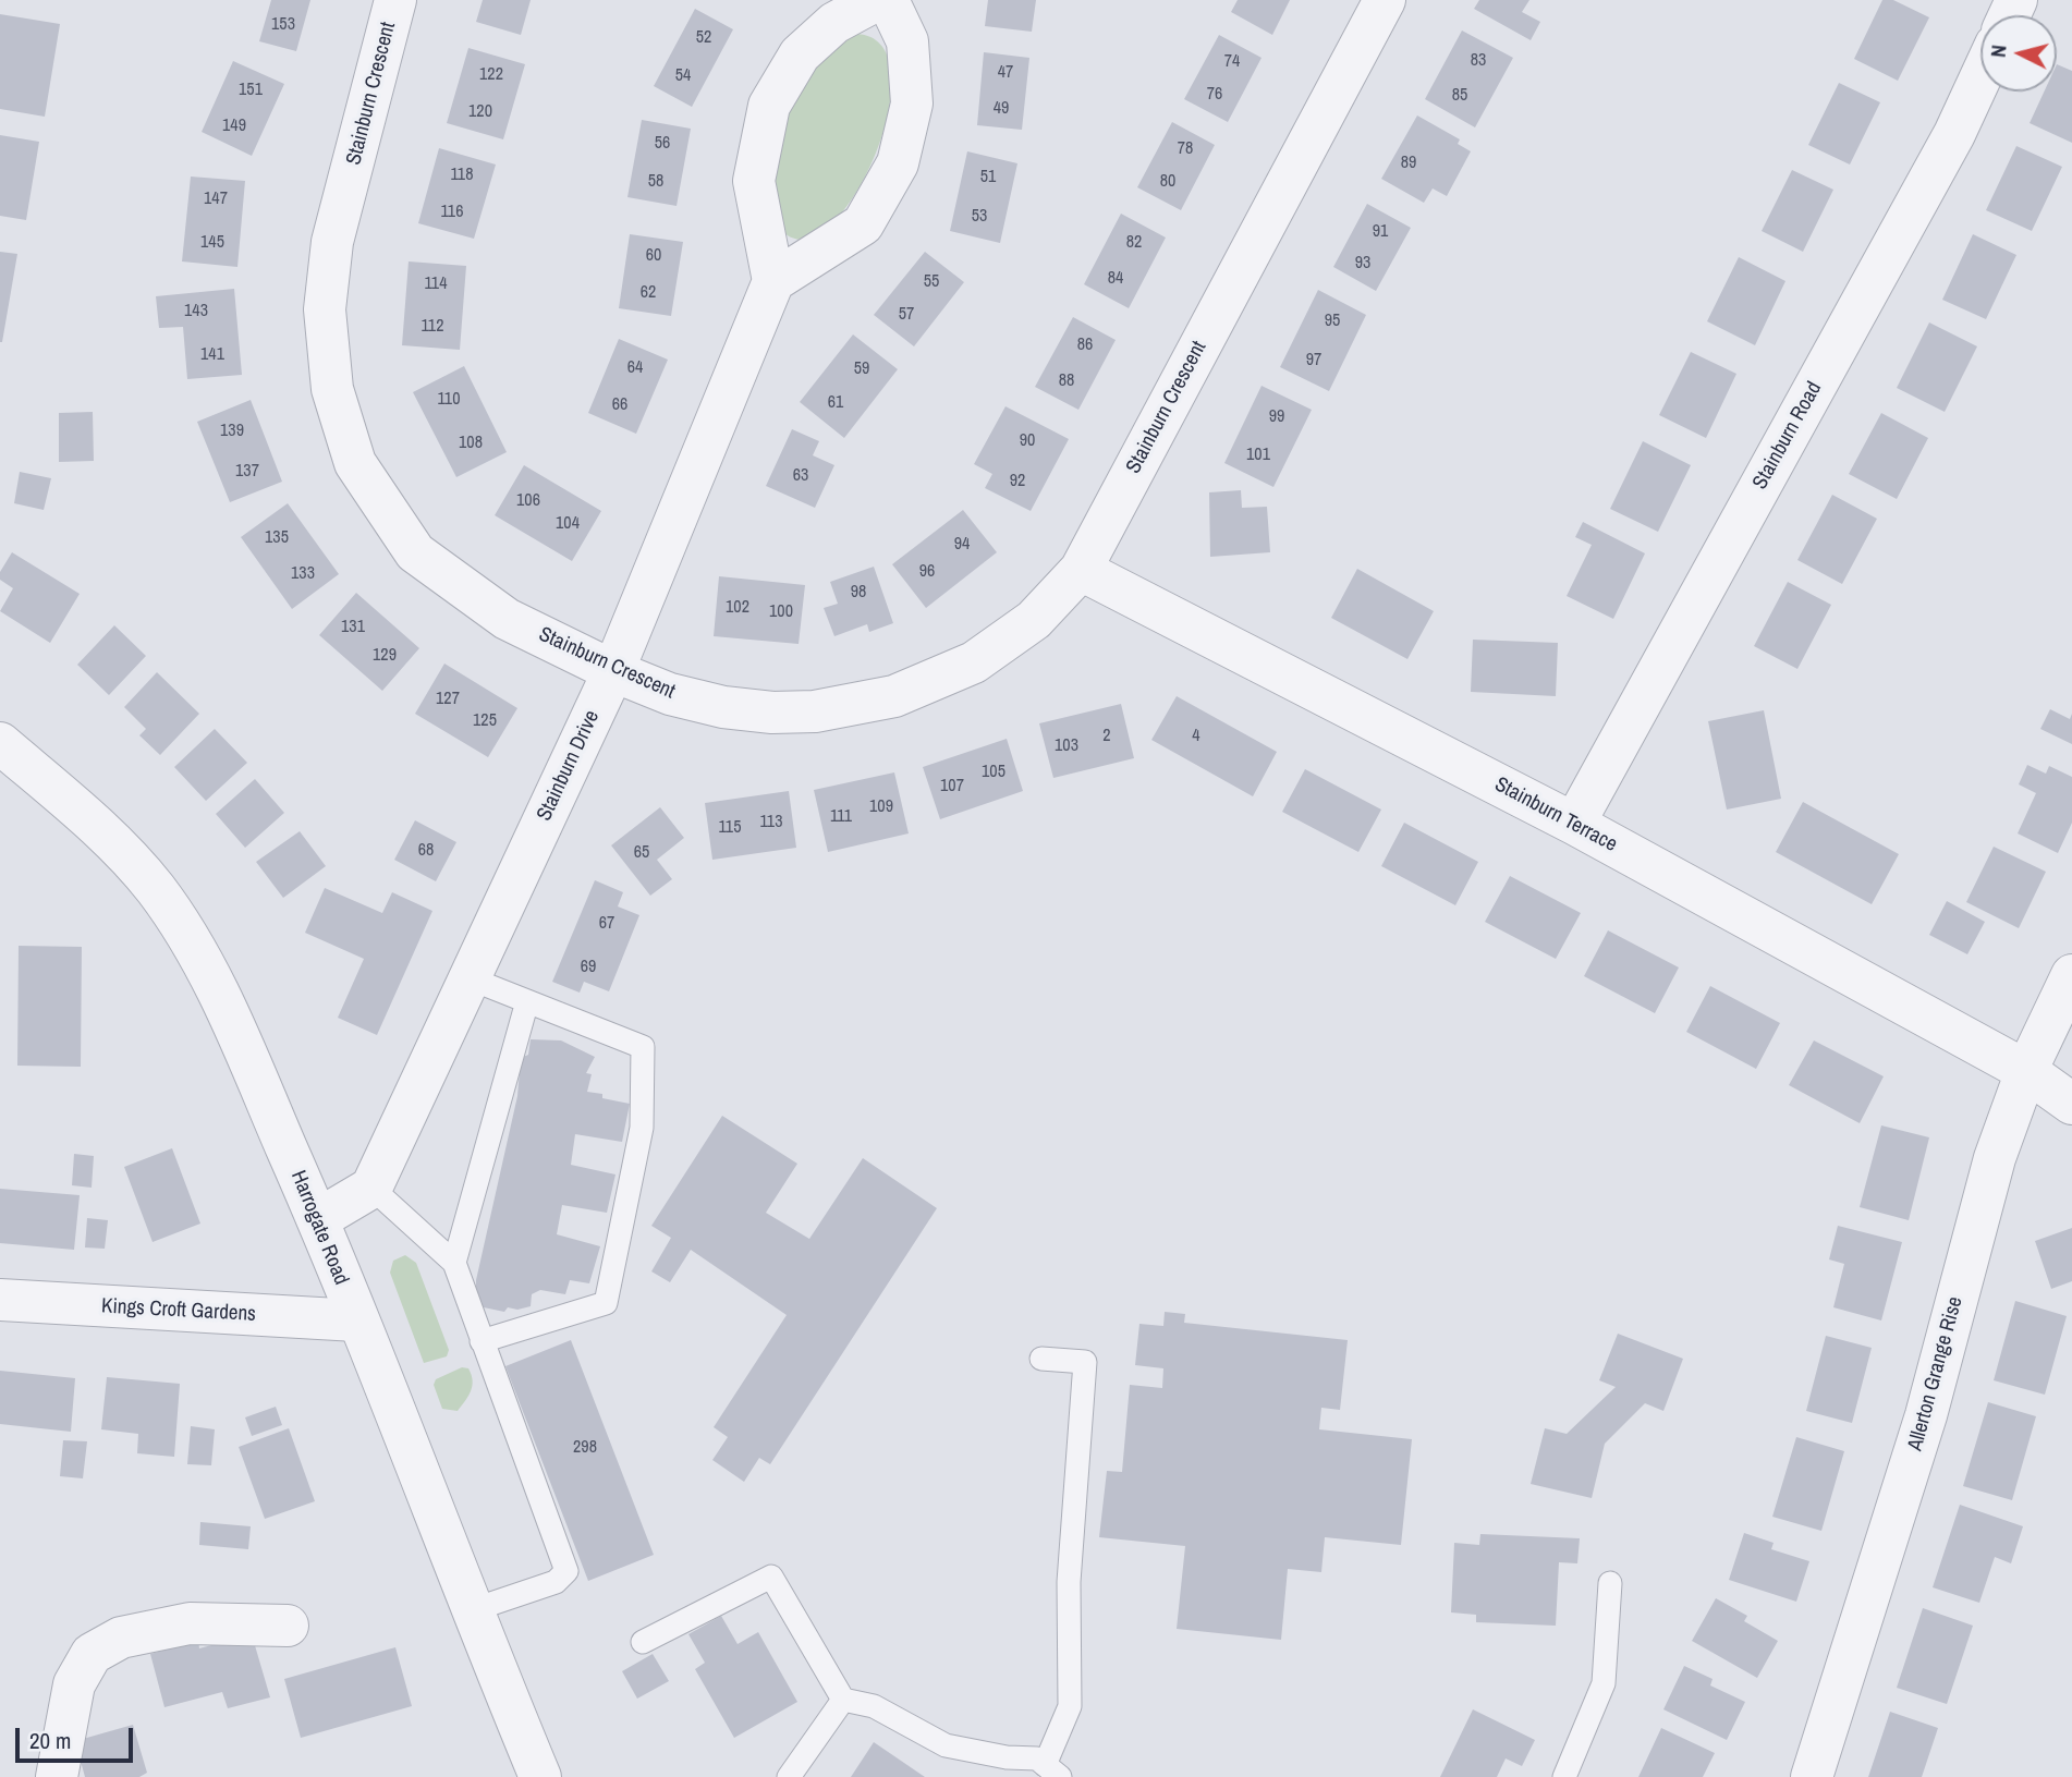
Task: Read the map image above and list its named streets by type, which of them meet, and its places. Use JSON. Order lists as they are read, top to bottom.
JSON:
{
  "streets": {
    "street": [
      "Stainburn Crescent",
      "Stainburn Road",
      "Stainburn Drive",
      "Stainburn Terrace",
      "Harrogate Road",
      "Kings Croft Gardens",
      "Allerton Grange Rise"
    ]
  },
  "crossings": [
    ["Stainburn Crescent", "Stainburn Drive"],
    ["Stainburn Crescent", "Stainburn Terrace"],
    ["Stainburn Road", "Stainburn Terrace"],
    ["Stainburn Terrace", "Allerton Grange Rise"],
    ["Harrogate Road", "Kings Croft Gardens"]
  ],
  "house_numbers": [
    "153",
    "52",
    "83",
    "74",
    "47",
    "122",
    "54",
    "151",
    "76",
    "85",
    "49",
    "120",
    "149",
    "56",
    "78",
    "89",
    "118",
    "51",
    "58",
    "80",
    "147",
    "116",
    "53",
    "91",
    "145",
    "82",
    "60",
    "93",
    "84",
    "55",
    "114",
    "62",
    "143",
    "57",
    "95",
    "112",
    "86",
    "141",
    "97",
    "64",
    "59",
    "88",
    "110",
    "61",
    "66",
    "99",
    "139",
    "90",
    "108",
    "101",
    "137",
    "63",
    "92",
    "106",
    "104",
    "135",
    "94",
    "96",
    "133",
    "98",
    "102",
    "100",
    "131",
    "129",
    "127",
    "125",
    "2",
    "4",
    "103",
    "105",
    "107",
    "109",
    "111",
    "113",
    "115",
    "68",
    "65",
    "67",
    "69",
    "298"
  ],
  "scale_bar": "20 m",
  "north": "left"
}
